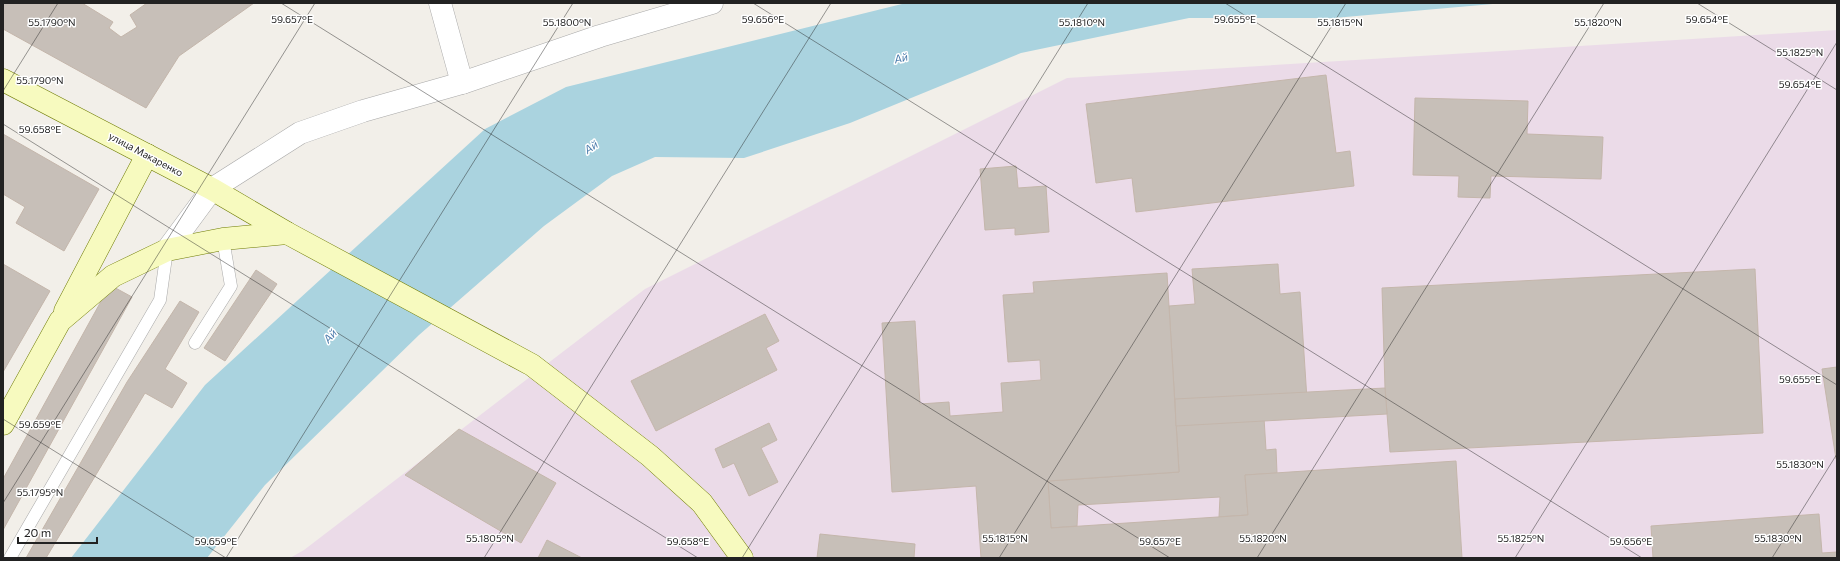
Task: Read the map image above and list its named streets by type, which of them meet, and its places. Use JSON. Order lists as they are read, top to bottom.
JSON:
{
  "streets": {
    "street": ["улица Макаренко"]
  },
  "water": ["Ай"],
  "scale_bar": "20 m",
  "coordinates": [
    "59.657°E",
    "59.656°E",
    "59.655°E",
    "59.654°E",
    "55.1790°N",
    "55.1800°N",
    "55.1810°N",
    "55.1815°N",
    "55.1820°N",
    "55.1825°N",
    "59.658°E",
    "59.659°E",
    "55.1830°N",
    "55.1795°N",
    "55.1805°N"
  ]
}
